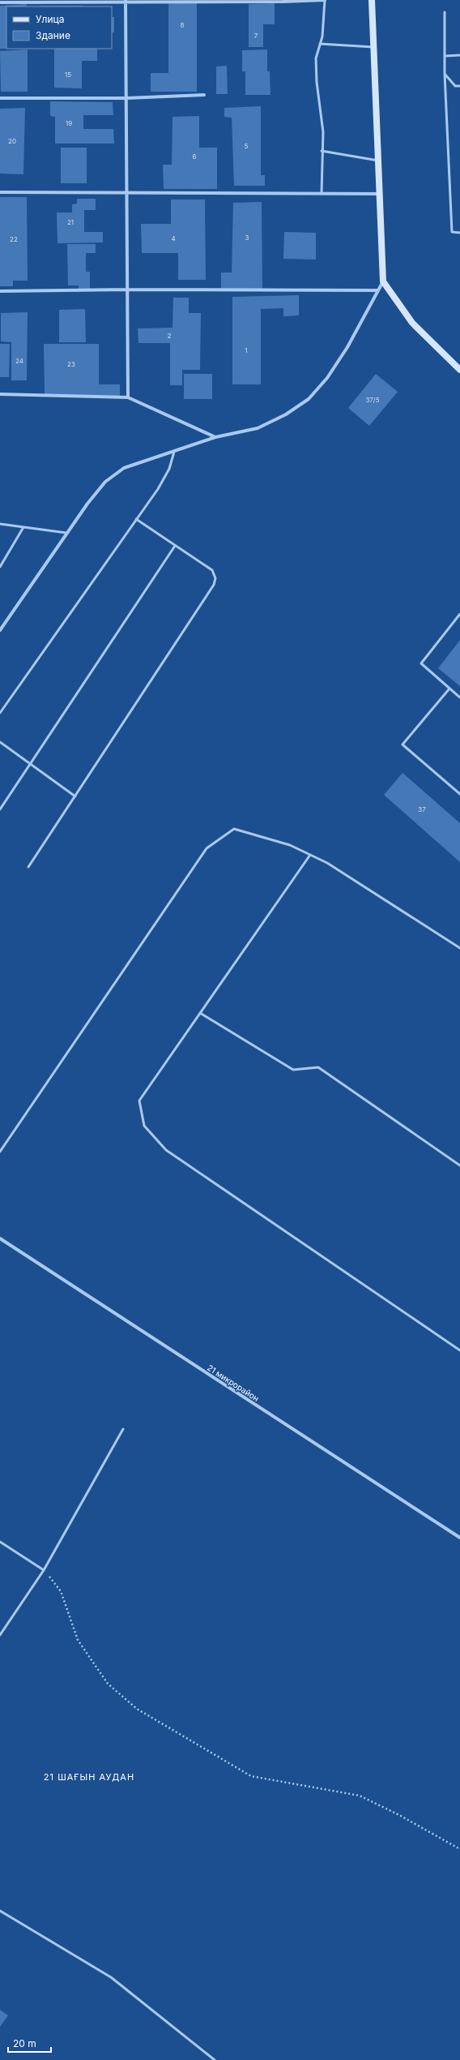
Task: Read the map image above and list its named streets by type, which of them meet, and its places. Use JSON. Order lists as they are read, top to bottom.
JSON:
{
  "streets": {
    "street": ["21 микрорайон"]
  },
  "districts": ["21 ШАҒЫН АУДАН"],
  "house_numbers": [
    "8",
    "7",
    "15",
    "19",
    "20",
    "5",
    "6",
    "21",
    "3",
    "4",
    "22",
    "2",
    "1",
    "24",
    "23",
    "37/5",
    "37"
  ],
  "legend": ["Улица", "Здание"],
  "scale_bar": "20 m"
}
